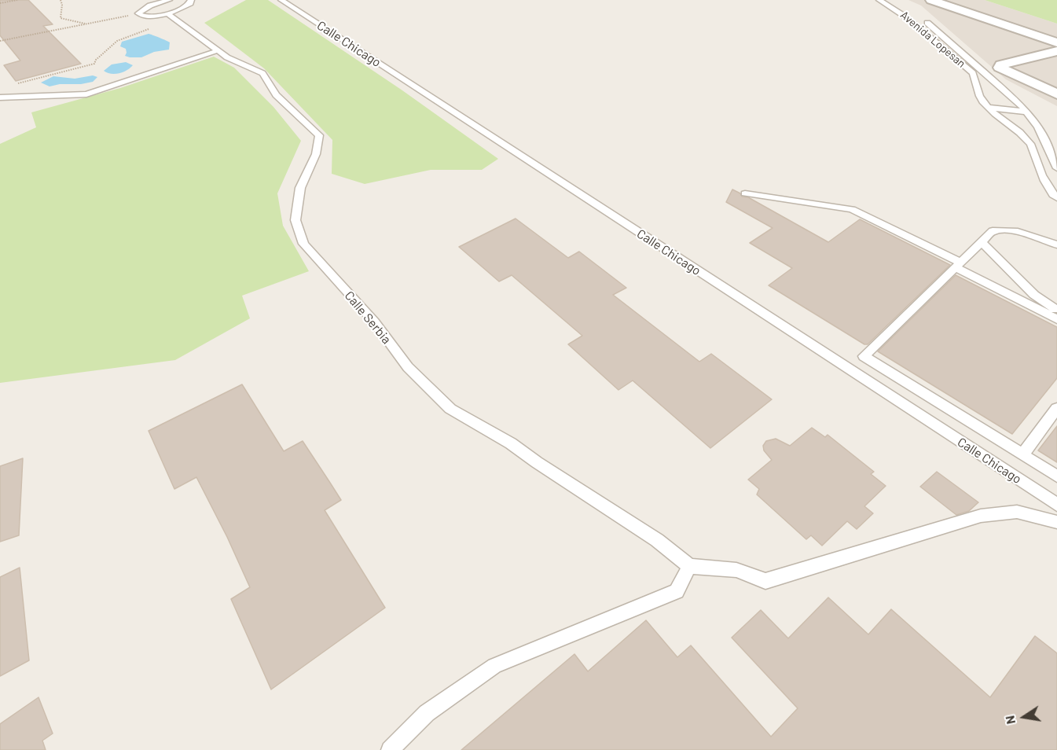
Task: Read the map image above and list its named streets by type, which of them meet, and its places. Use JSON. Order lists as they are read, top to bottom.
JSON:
{
  "streets": {
    "lane": ["Avenida Lopesan", "Calle Chicago", "Calle Serbia"]
  },
  "north": "left"
}
